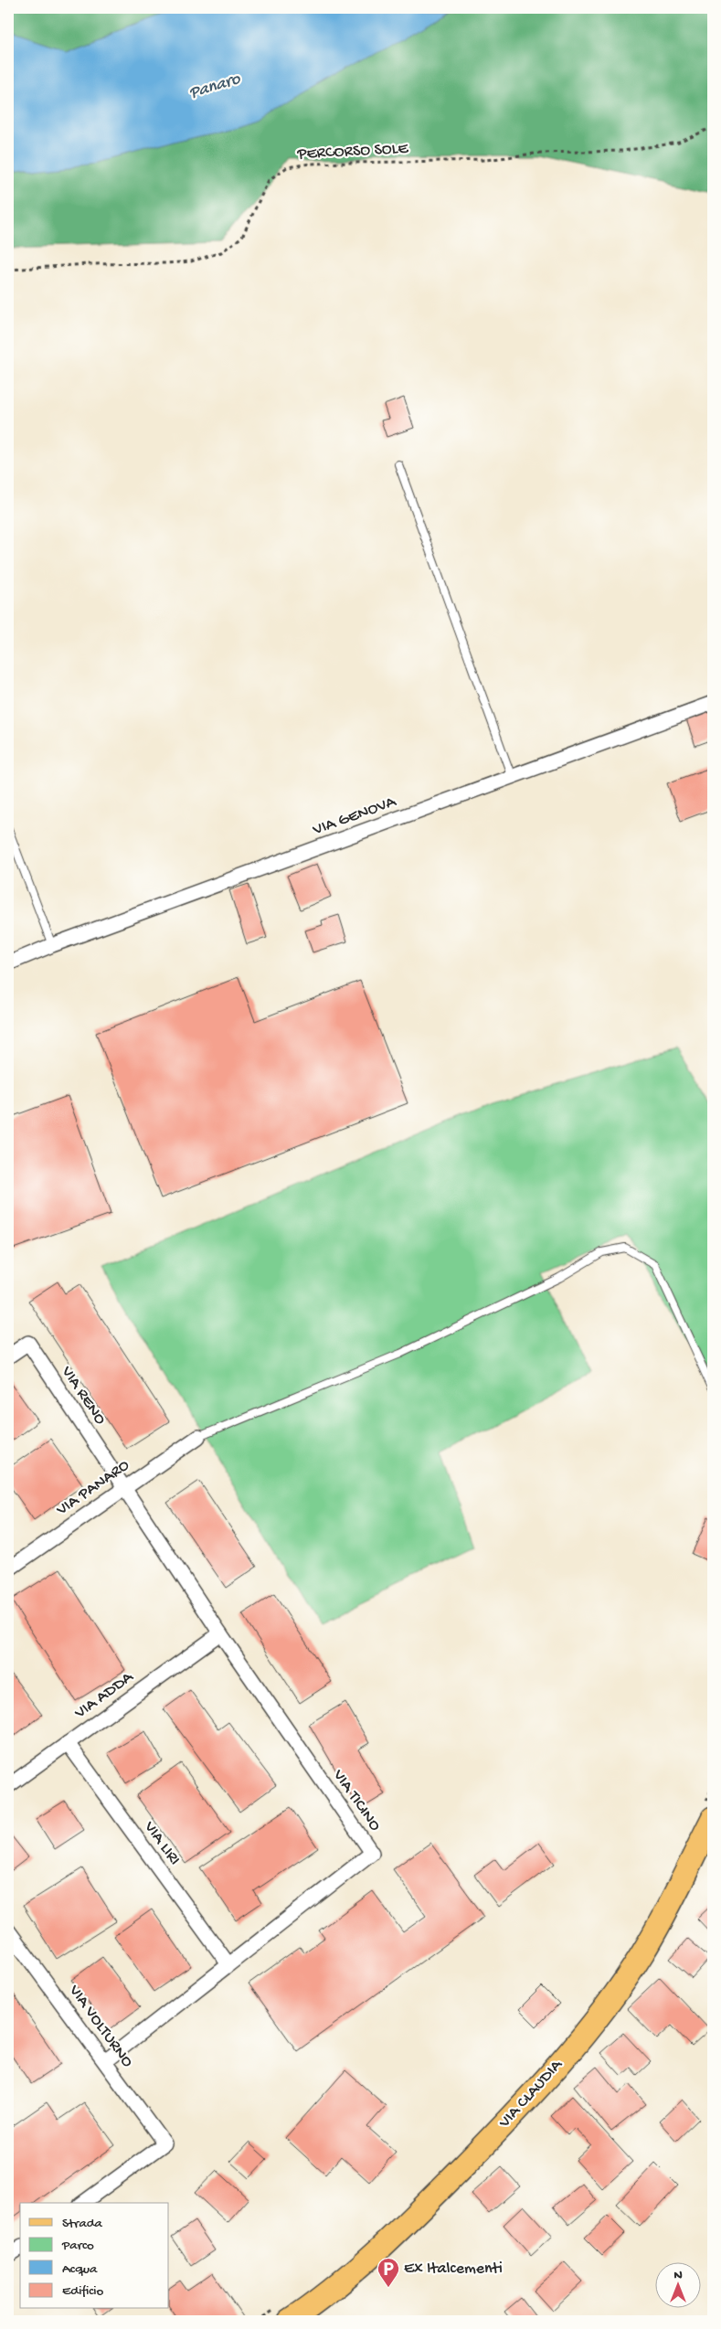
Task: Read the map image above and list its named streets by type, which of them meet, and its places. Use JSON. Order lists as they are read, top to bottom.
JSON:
{
  "streets": {
    "main road": ["VIA CLAUDIA"],
    "street": [
      "VIA GENOVA",
      "VIA RENO",
      "VIA PANARO",
      "VIA ADDA",
      "VIA TICINO",
      "VIA LIRI",
      "VIA VOLTURNO"
    ],
    "path": ["PERCORSO SOLE"]
  },
  "crossings": [
    ["VIA RENO", "VIA PANARO"],
    ["VIA RENO", "VIA TICINO"],
    ["VIA PANARO", "VIA TICINO"],
    ["VIA ADDA", "VIA TICINO"],
    ["VIA ADDA", "VIA LIRI"],
    ["VIA TICINO", "VIA LIRI"],
    ["VIA TICINO", "VIA VOLTURNO"]
  ],
  "water": ["Panaro"],
  "places": {
    "parking": ["Ex Italcementi"]
  },
  "legend": [
    "Strada",
    "Parco",
    "Acqua",
    "Edificio"
  ],
  "north": "top"
}
